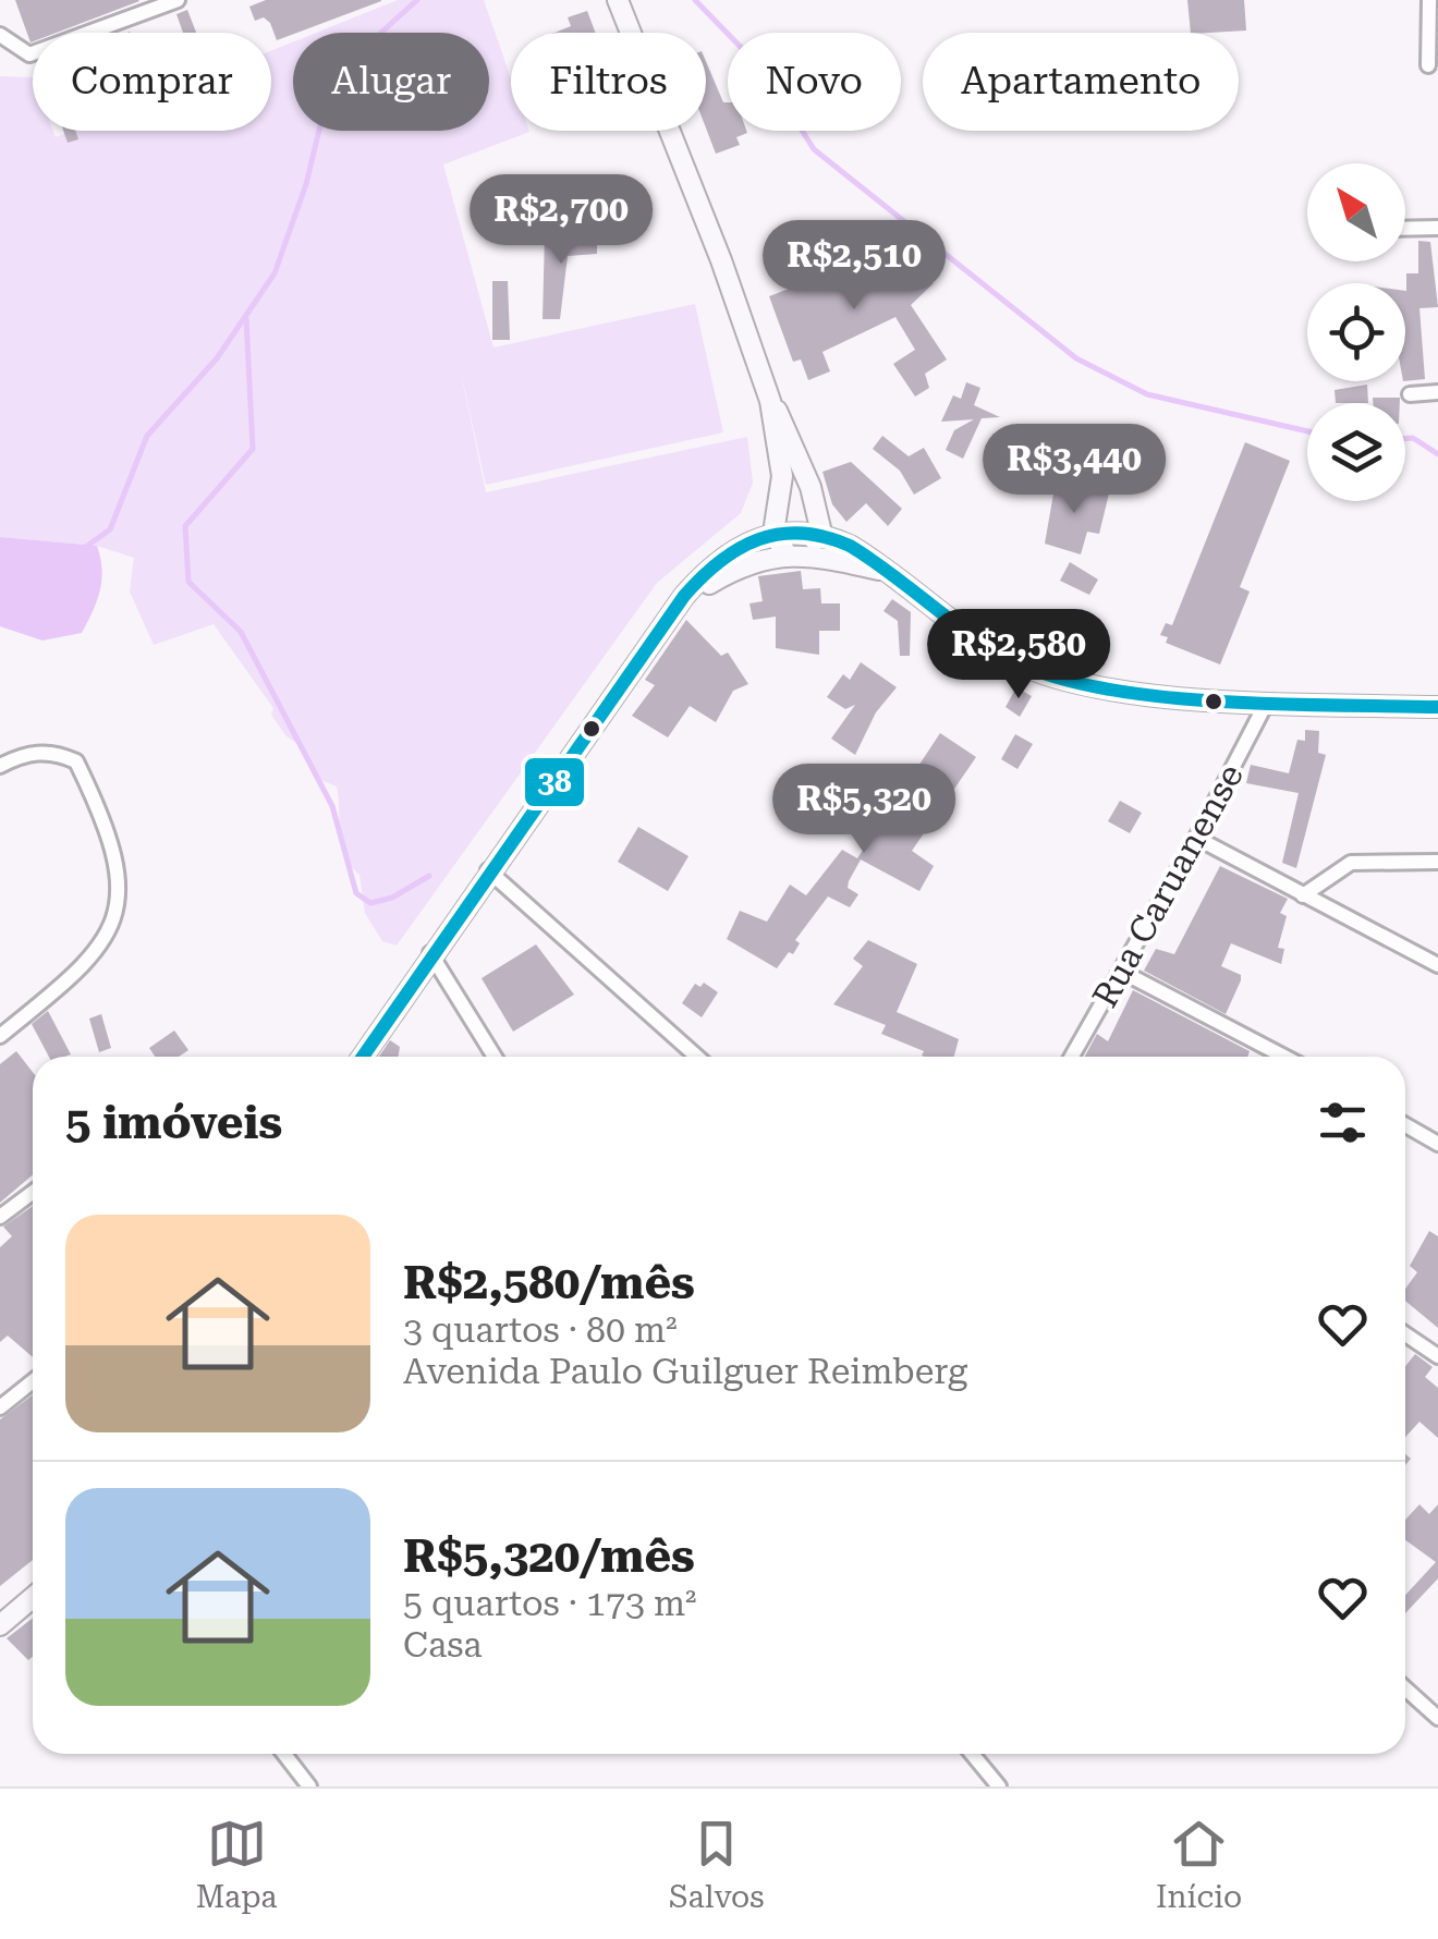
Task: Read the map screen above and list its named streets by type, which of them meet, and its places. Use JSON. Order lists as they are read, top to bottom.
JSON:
{
  "streets": {
    "street": ["Rua Caruanense"]
  },
  "lines": ["transit line 38"],
  "north": "top left",
  "page": {
    "chip": [
      "Comprar",
      "Alugar",
      "Filtros",
      "Novo",
      "Apartamento"
    ],
    "price": [
      "R$2,700",
      "R$2,510",
      "R$3,440",
      "R$2,580",
      "R$5,320"
    ],
    "heading": "5 imóveis",
    "list": [
      {
        "name": "R$2,580/mês",
        "note": "3 quartos · 80 m² · Avenida Paulo Guilguer Reimberg"
      },
      {
        "name": "R$5,320/mês",
        "note": "5 quartos · 173 m² · Casa"
      }
    ],
    "tabs": ["Mapa", "Salvos", "Início"]
  }
}
